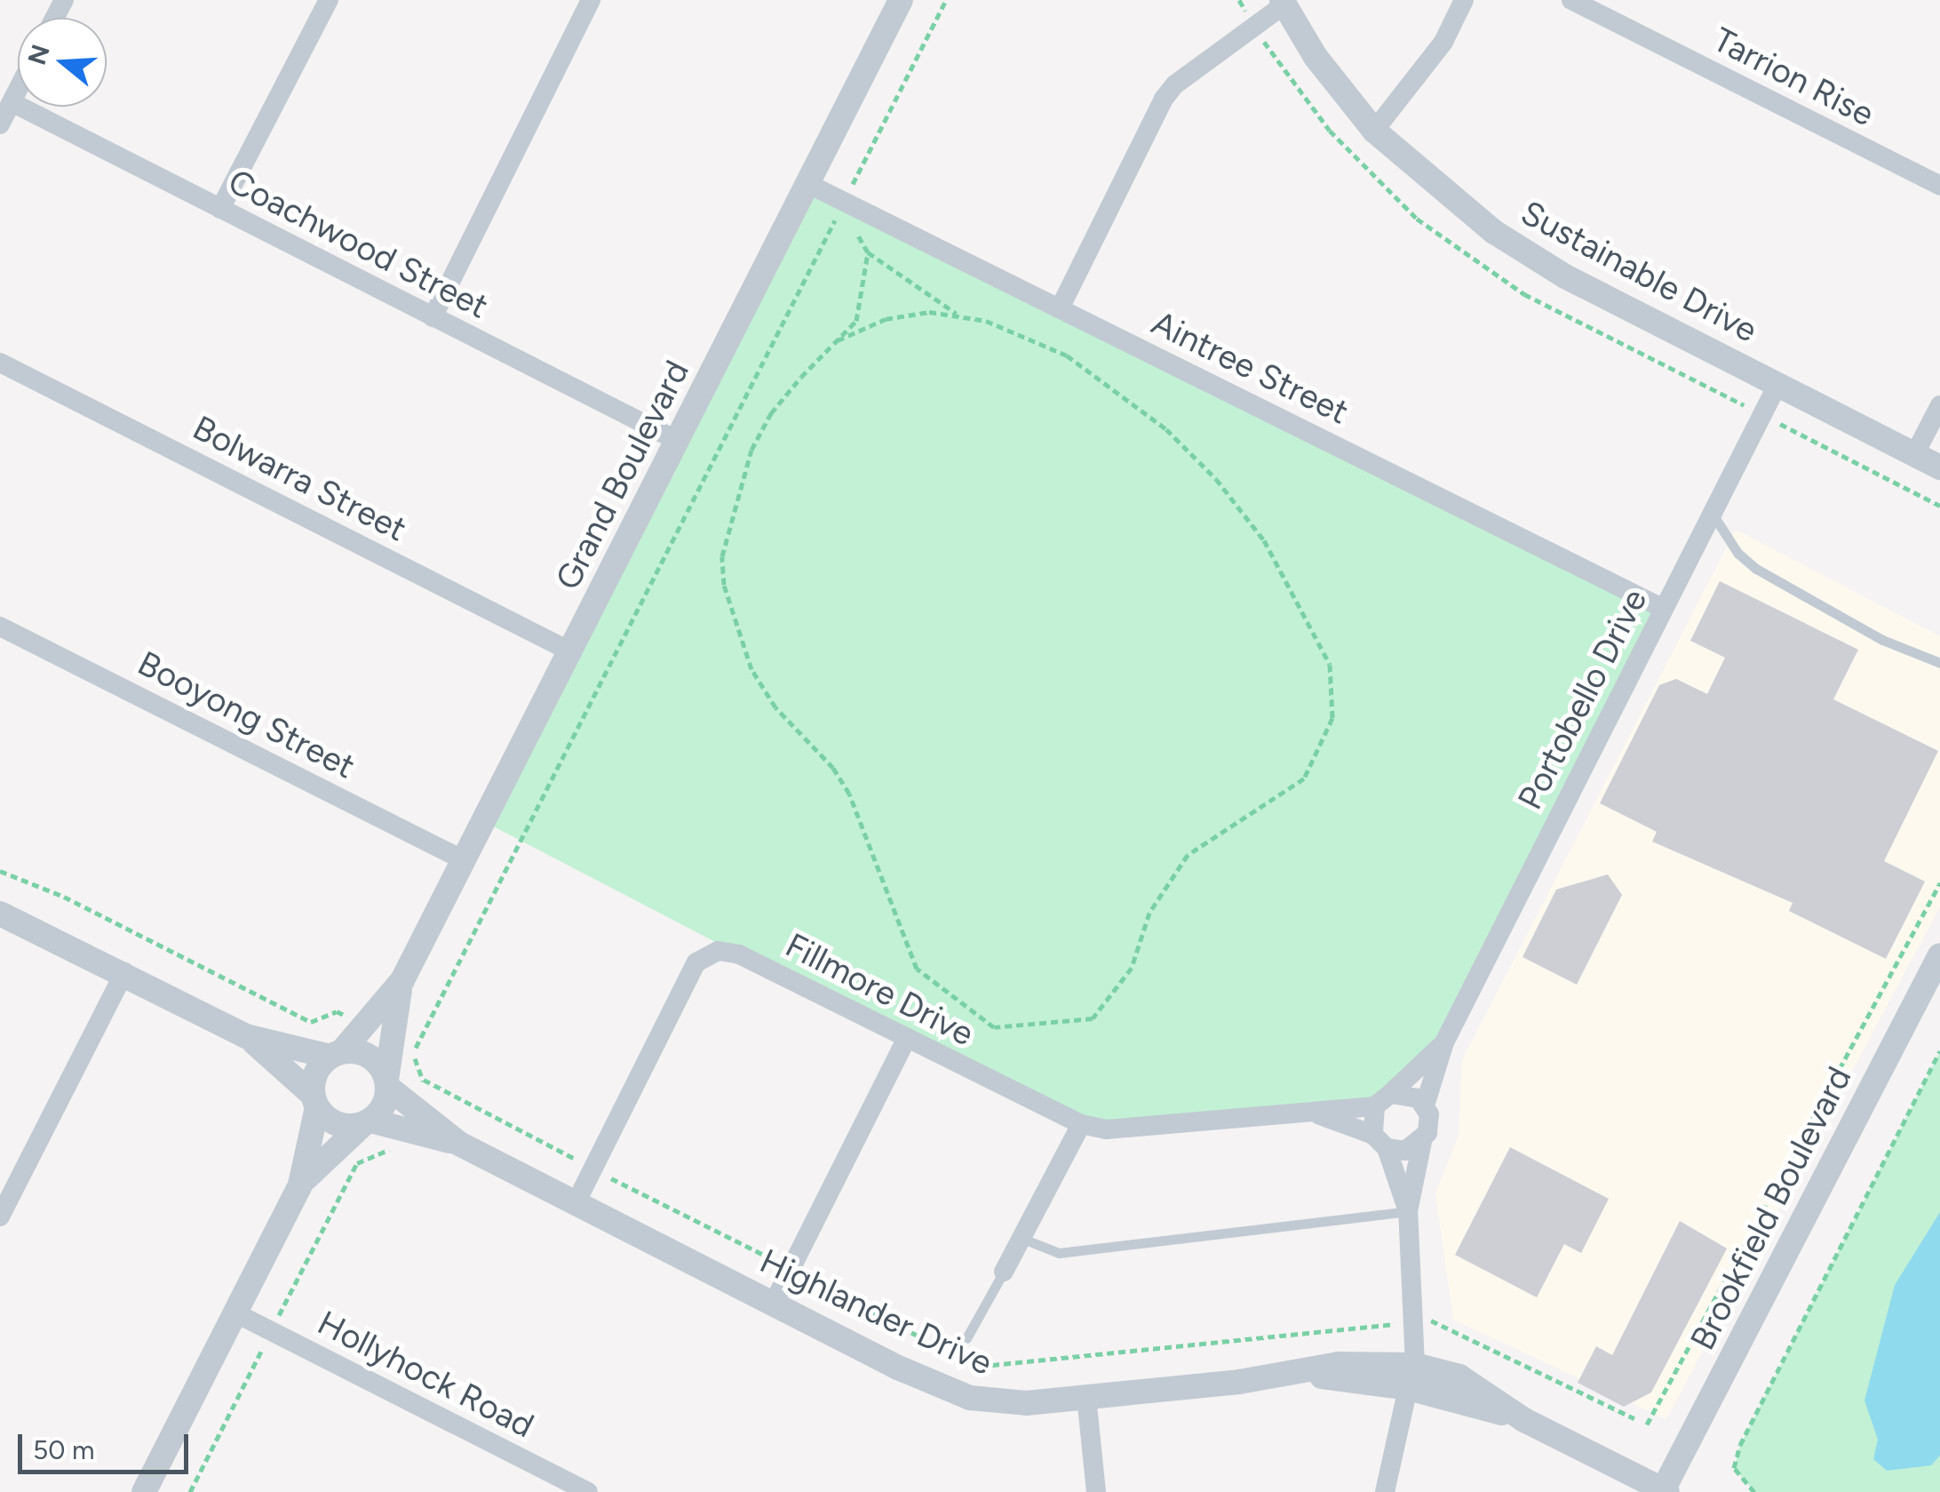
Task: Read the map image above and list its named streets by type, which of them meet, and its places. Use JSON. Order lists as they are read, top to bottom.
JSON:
{
  "streets": {
    "street": [
      "Tarrion Rise",
      "Coachwood Street",
      "Sustainable Drive",
      "Aintree Street",
      "Grand Boulevard",
      "Bolwarra Street",
      "Portobello Drive",
      "Booyong Street",
      "Fillmore Drive",
      "Brookfield Boulevard",
      "Highlander Drive",
      "Hollyhock Road"
    ]
  },
  "crossings": [
    ["Coachwood Street", "Grand Boulevard"],
    ["Sustainable Drive", "Portobello Drive"],
    ["Aintree Street", "Grand Boulevard"],
    ["Aintree Street", "Portobello Drive"],
    ["Grand Boulevard", "Bolwarra Street"],
    ["Grand Boulevard", "Booyong Street"],
    ["Grand Boulevard", "Highlander Drive"],
    ["Portobello Drive", "Fillmore Drive"],
    ["Fillmore Drive", "Highlander Drive"],
    ["Brookfield Boulevard", "Highlander Drive"]
  ],
  "scale_bar": "50 m",
  "north": "left"
}
